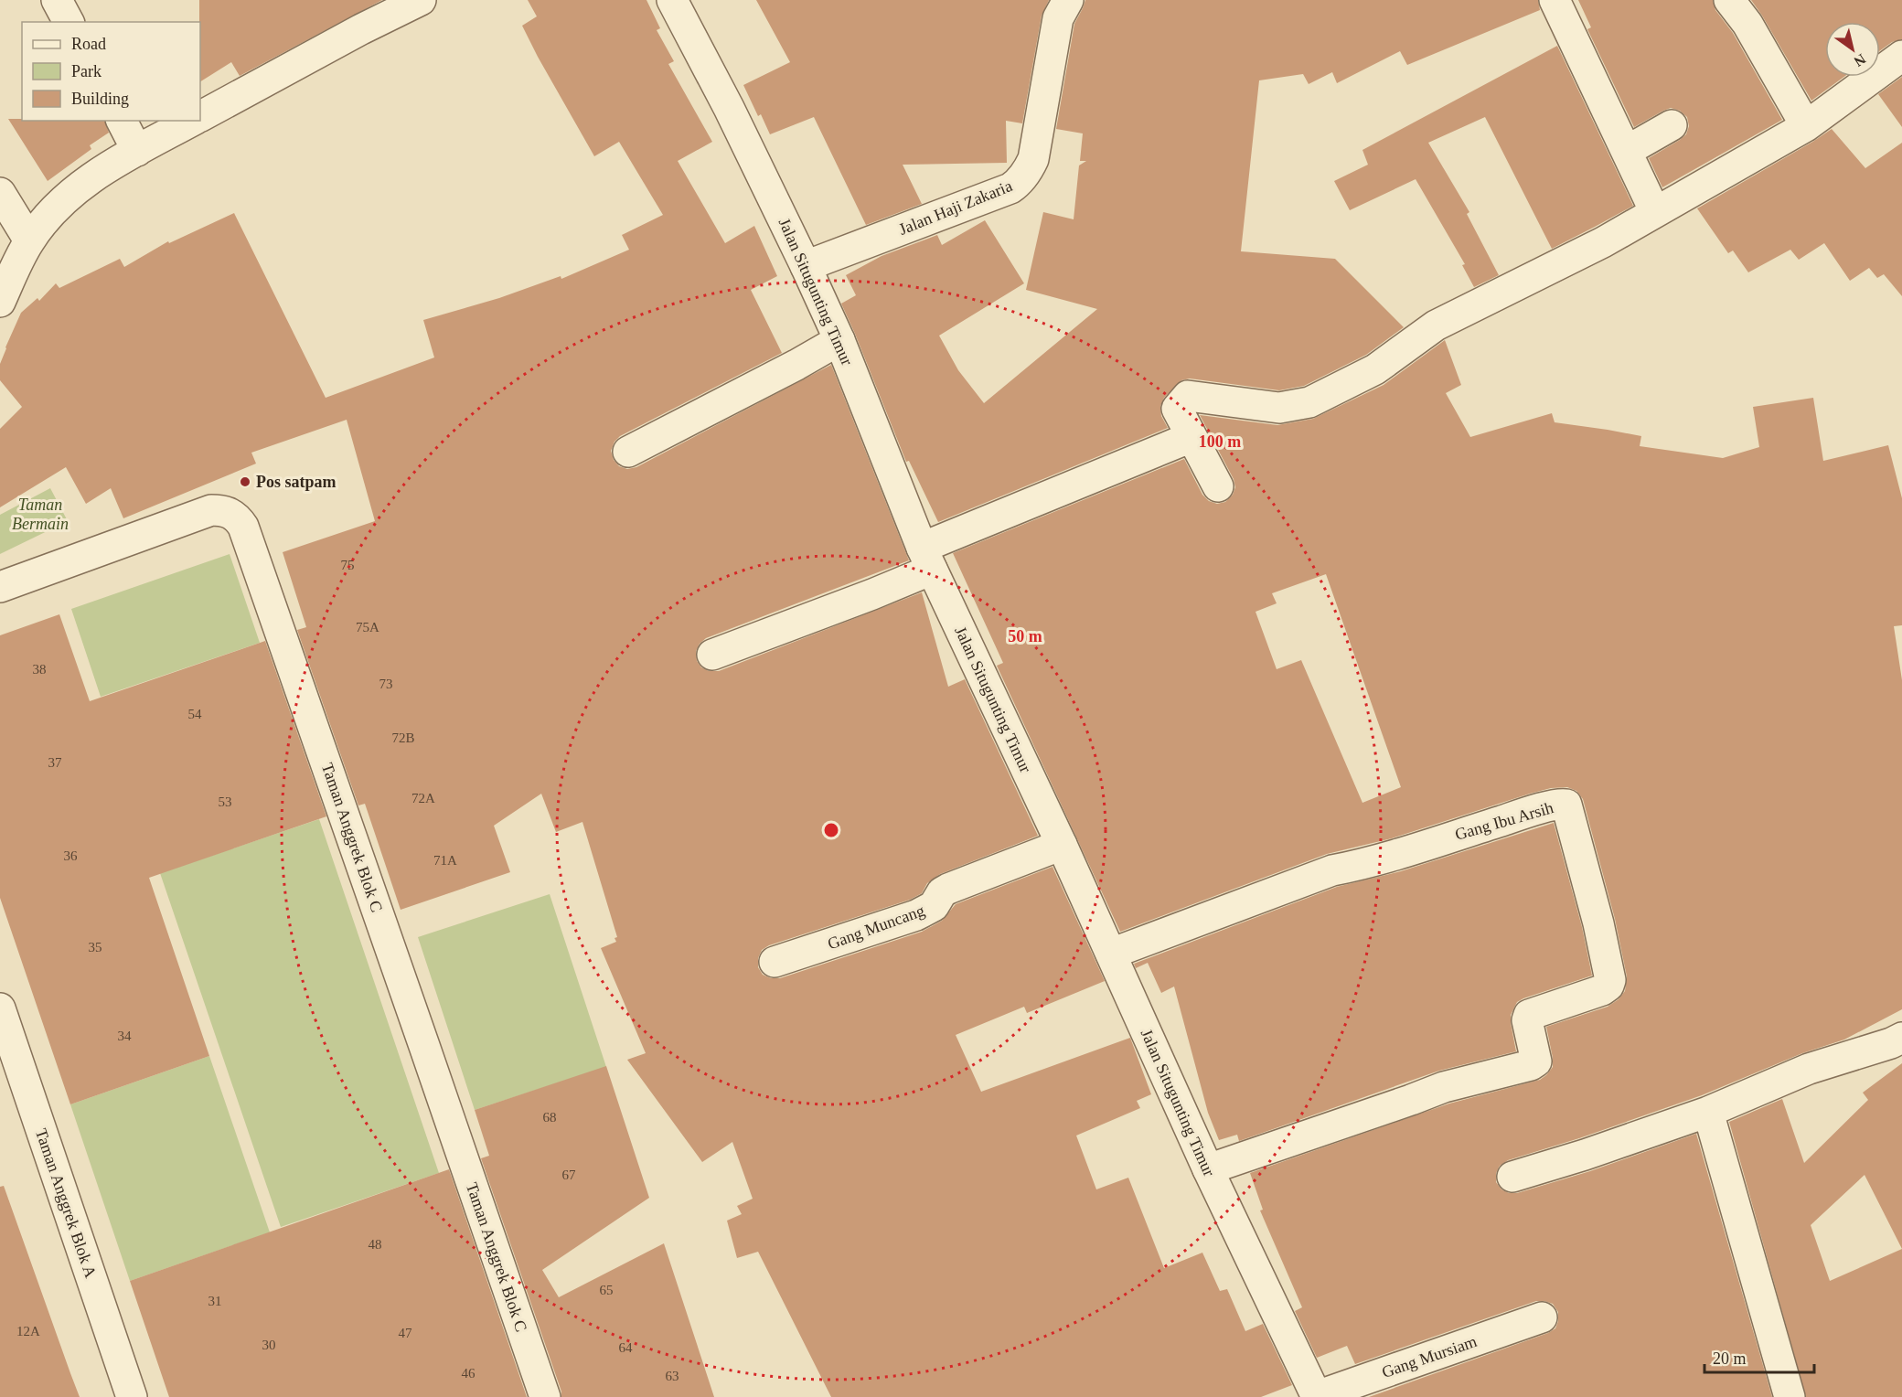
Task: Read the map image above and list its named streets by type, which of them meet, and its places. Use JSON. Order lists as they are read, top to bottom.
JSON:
{
  "streets": {
    "street": [
      "Jalan Haji Zakaria",
      "Jalan Situgunting Timur",
      "Gang Ibu Arsih",
      "Taman Anggrek Blok C",
      "Gang Muncang",
      "Taman Anggrek Blok A",
      "Gang Mursiam"
    ]
  },
  "crossings": [
    ["Jalan Haji Zakaria", "Jalan Situgunting Timur"],
    ["Jalan Situgunting Timur", "Gang Ibu Arsih"],
    ["Jalan Situgunting Timur", "Gang Muncang"],
    ["Jalan Situgunting Timur", "Gang Mursiam"]
  ],
  "parks": ["Taman Bermain"],
  "places": ["Pos satpam"],
  "house_numbers": [
    "75",
    "75A",
    "38",
    "73",
    "54",
    "72B",
    "37",
    "72A",
    "53",
    "36",
    "71A",
    "35",
    "34",
    "68",
    "67",
    "48",
    "65",
    "31",
    "12A",
    "47",
    "30",
    "64",
    "46",
    "63"
  ],
  "legend": ["Road", "Park", "Building"],
  "scale_bar": "20 m",
  "north": "bottom right",
  "rings": ["100 m", "50 m"]
}
